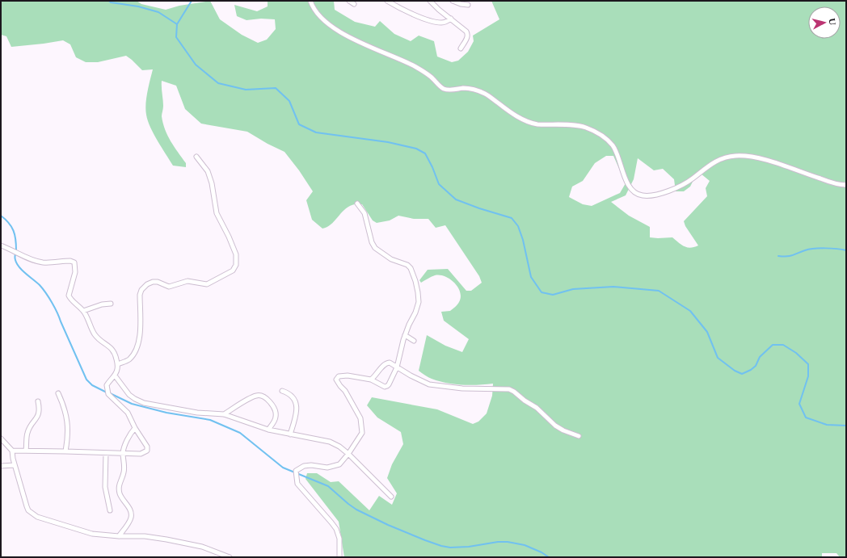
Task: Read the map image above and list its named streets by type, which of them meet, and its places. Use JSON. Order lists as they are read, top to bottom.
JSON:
{
  "north": "right"
}
